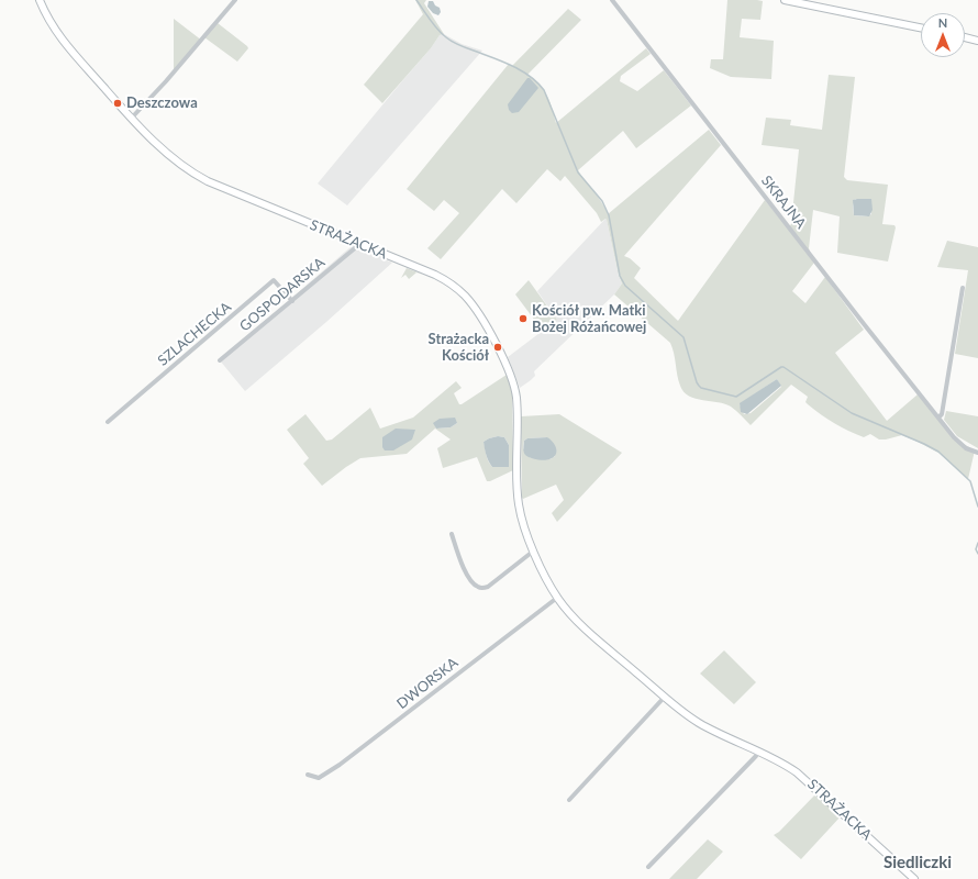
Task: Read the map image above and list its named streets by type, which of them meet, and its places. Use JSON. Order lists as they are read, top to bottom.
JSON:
{
  "streets": {
    "street": [
      "SKRAJNA",
      "STRAŻACKA",
      "GOSPODARSKA",
      "SZLACHECKA",
      "DWORSKA"
    ]
  },
  "crossings": [
    ["STRAŻACKA", "GOSPODARSKA"],
    ["STRAŻACKA", "DWORSKA"],
    ["GOSPODARSKA", "SZLACHECKA"]
  ],
  "districts": ["Siedliczki"],
  "places": ["Deszczowa", "Kościół pw. Matki Bożej Różańcowej", "Strażacka Kościół"],
  "north": "top"
}
